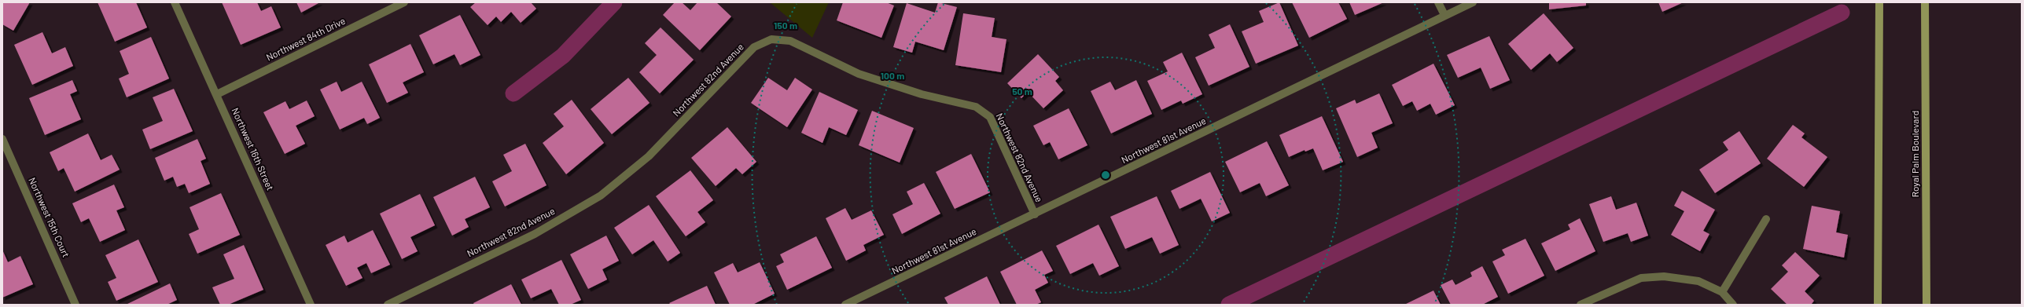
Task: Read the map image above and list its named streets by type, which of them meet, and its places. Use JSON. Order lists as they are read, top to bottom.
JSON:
{
  "streets": {
    "main road": ["Royal Palm Boulevard"],
    "street": [
      "Northwest 84th Drive",
      "Northwest 82nd Avenue",
      "Northwest 81st Avenue",
      "Northwest 16th Street",
      "Northwest 15th Court"
    ]
  },
  "crossings": [
    ["Northwest 84th Drive", "Northwest 16th Street"],
    ["Northwest 82nd Avenue", "Northwest 81st Avenue"]
  ],
  "rings": ["150 m", "100 m", "50 m"]
}
